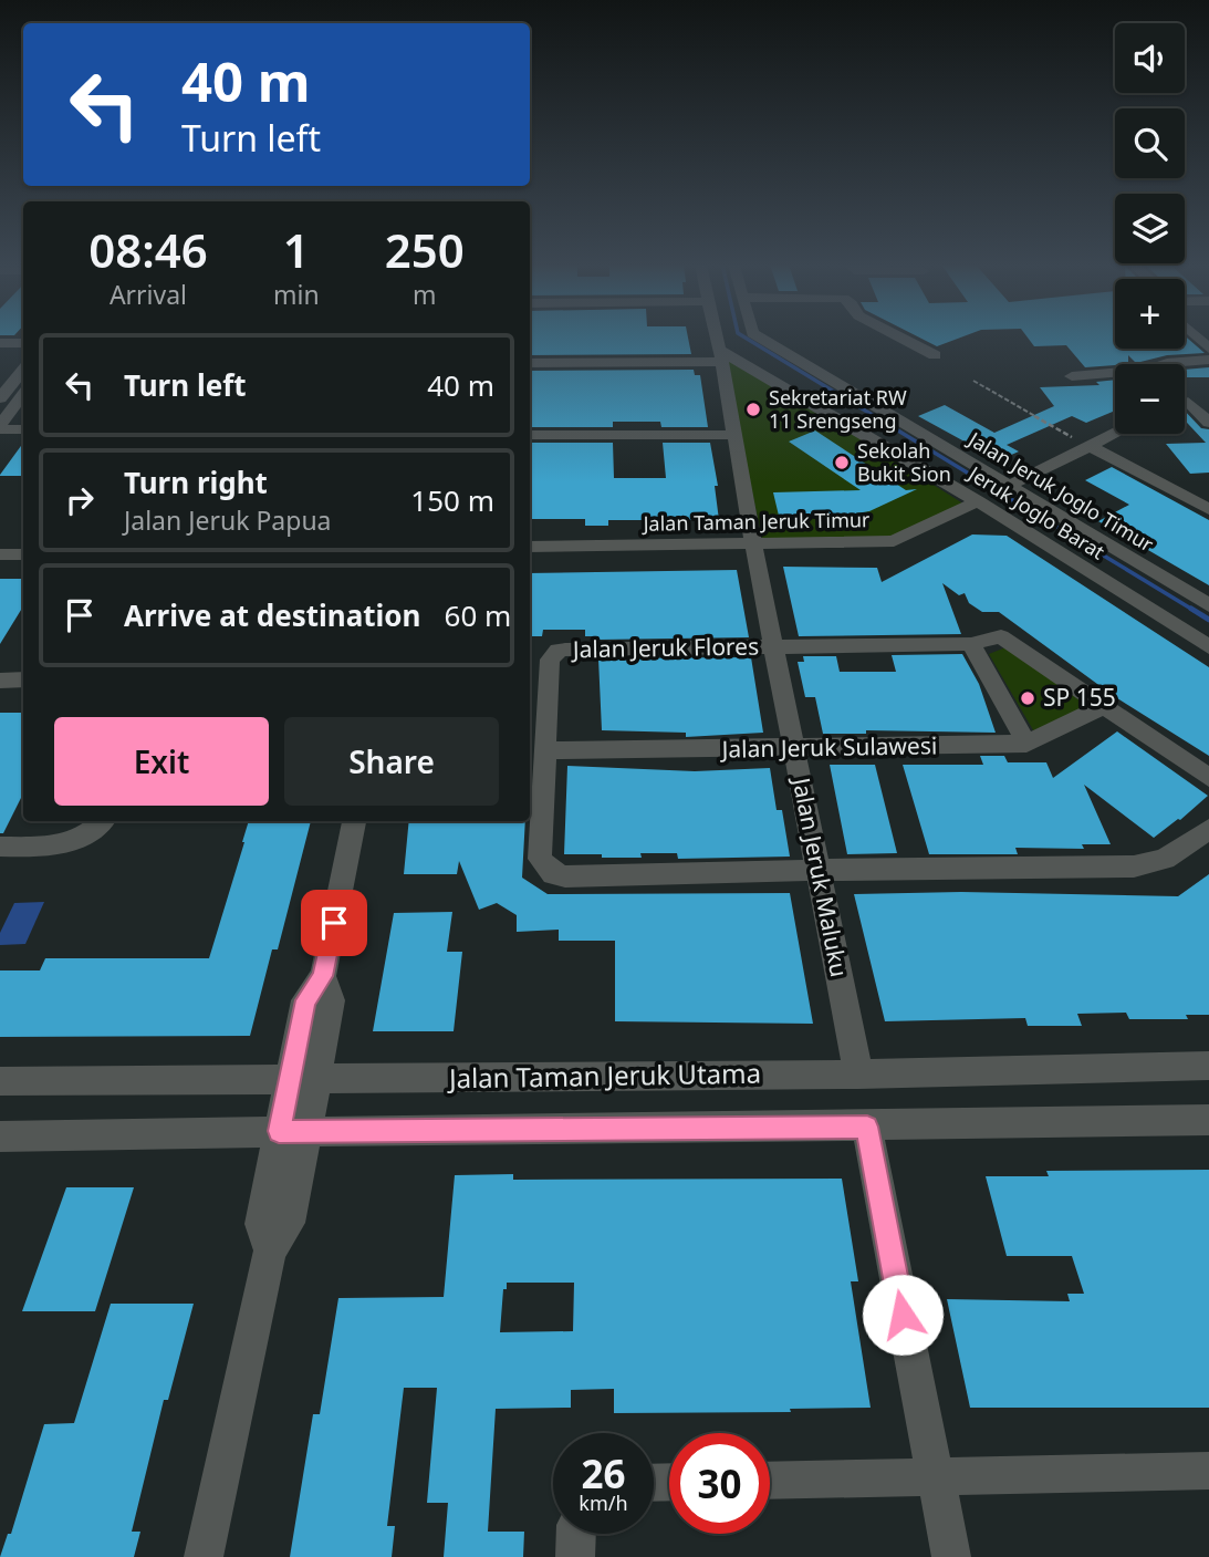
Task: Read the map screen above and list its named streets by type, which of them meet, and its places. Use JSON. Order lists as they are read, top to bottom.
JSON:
{
  "streets": {
    "street": [
      "Jalan Jeruk Joglo Timur",
      "Jeruk Joglo Barat",
      "Jalan Taman Jeruk Timur",
      "Jalan Jeruk Flores",
      "Jalan Jeruk Sulawesi",
      "Jalan Jeruk Maluku",
      "Jalan Taman Jeruk Utama"
    ]
  },
  "crossings": [
    ["Jeruk Joglo Barat", "Jalan Taman Jeruk Timur"],
    ["Jeruk Joglo Barat", "Jalan Jeruk Maluku"],
    ["Jalan Taman Jeruk Timur", "Jalan Jeruk Maluku"],
    ["Jalan Jeruk Flores", "Jalan Jeruk Sulawesi"],
    ["Jalan Jeruk Flores", "Jalan Jeruk Maluku"],
    ["Jalan Jeruk Sulawesi", "Jalan Jeruk Maluku"],
    ["Jalan Jeruk Maluku", "Jalan Taman Jeruk Utama"]
  ],
  "places": ["Sekretariat RW 11 Srengseng", "Sekolah Bukit Sion", "SP 155"],
  "page": {
    "map_buttons": ["+", "−"],
    "turn": ["40 m", "Turn left"],
    "eta": [
      "08:46",
      "Arrival",
      "1",
      "min",
      "250",
      "m"
    ],
    "list": [
      {
        "name": "Turn left",
        "value": "40 m"
      },
      {
        "name": "Turn right",
        "note": "Jalan Jeruk Papua",
        "value": "150 m"
      },
      {
        "name": "Arrive at destination",
        "value": "60 m"
      }
    ],
    "buttons": ["Exit", "Share"],
    "speed": "26 km/h",
    "limit": "30"
  }
}
